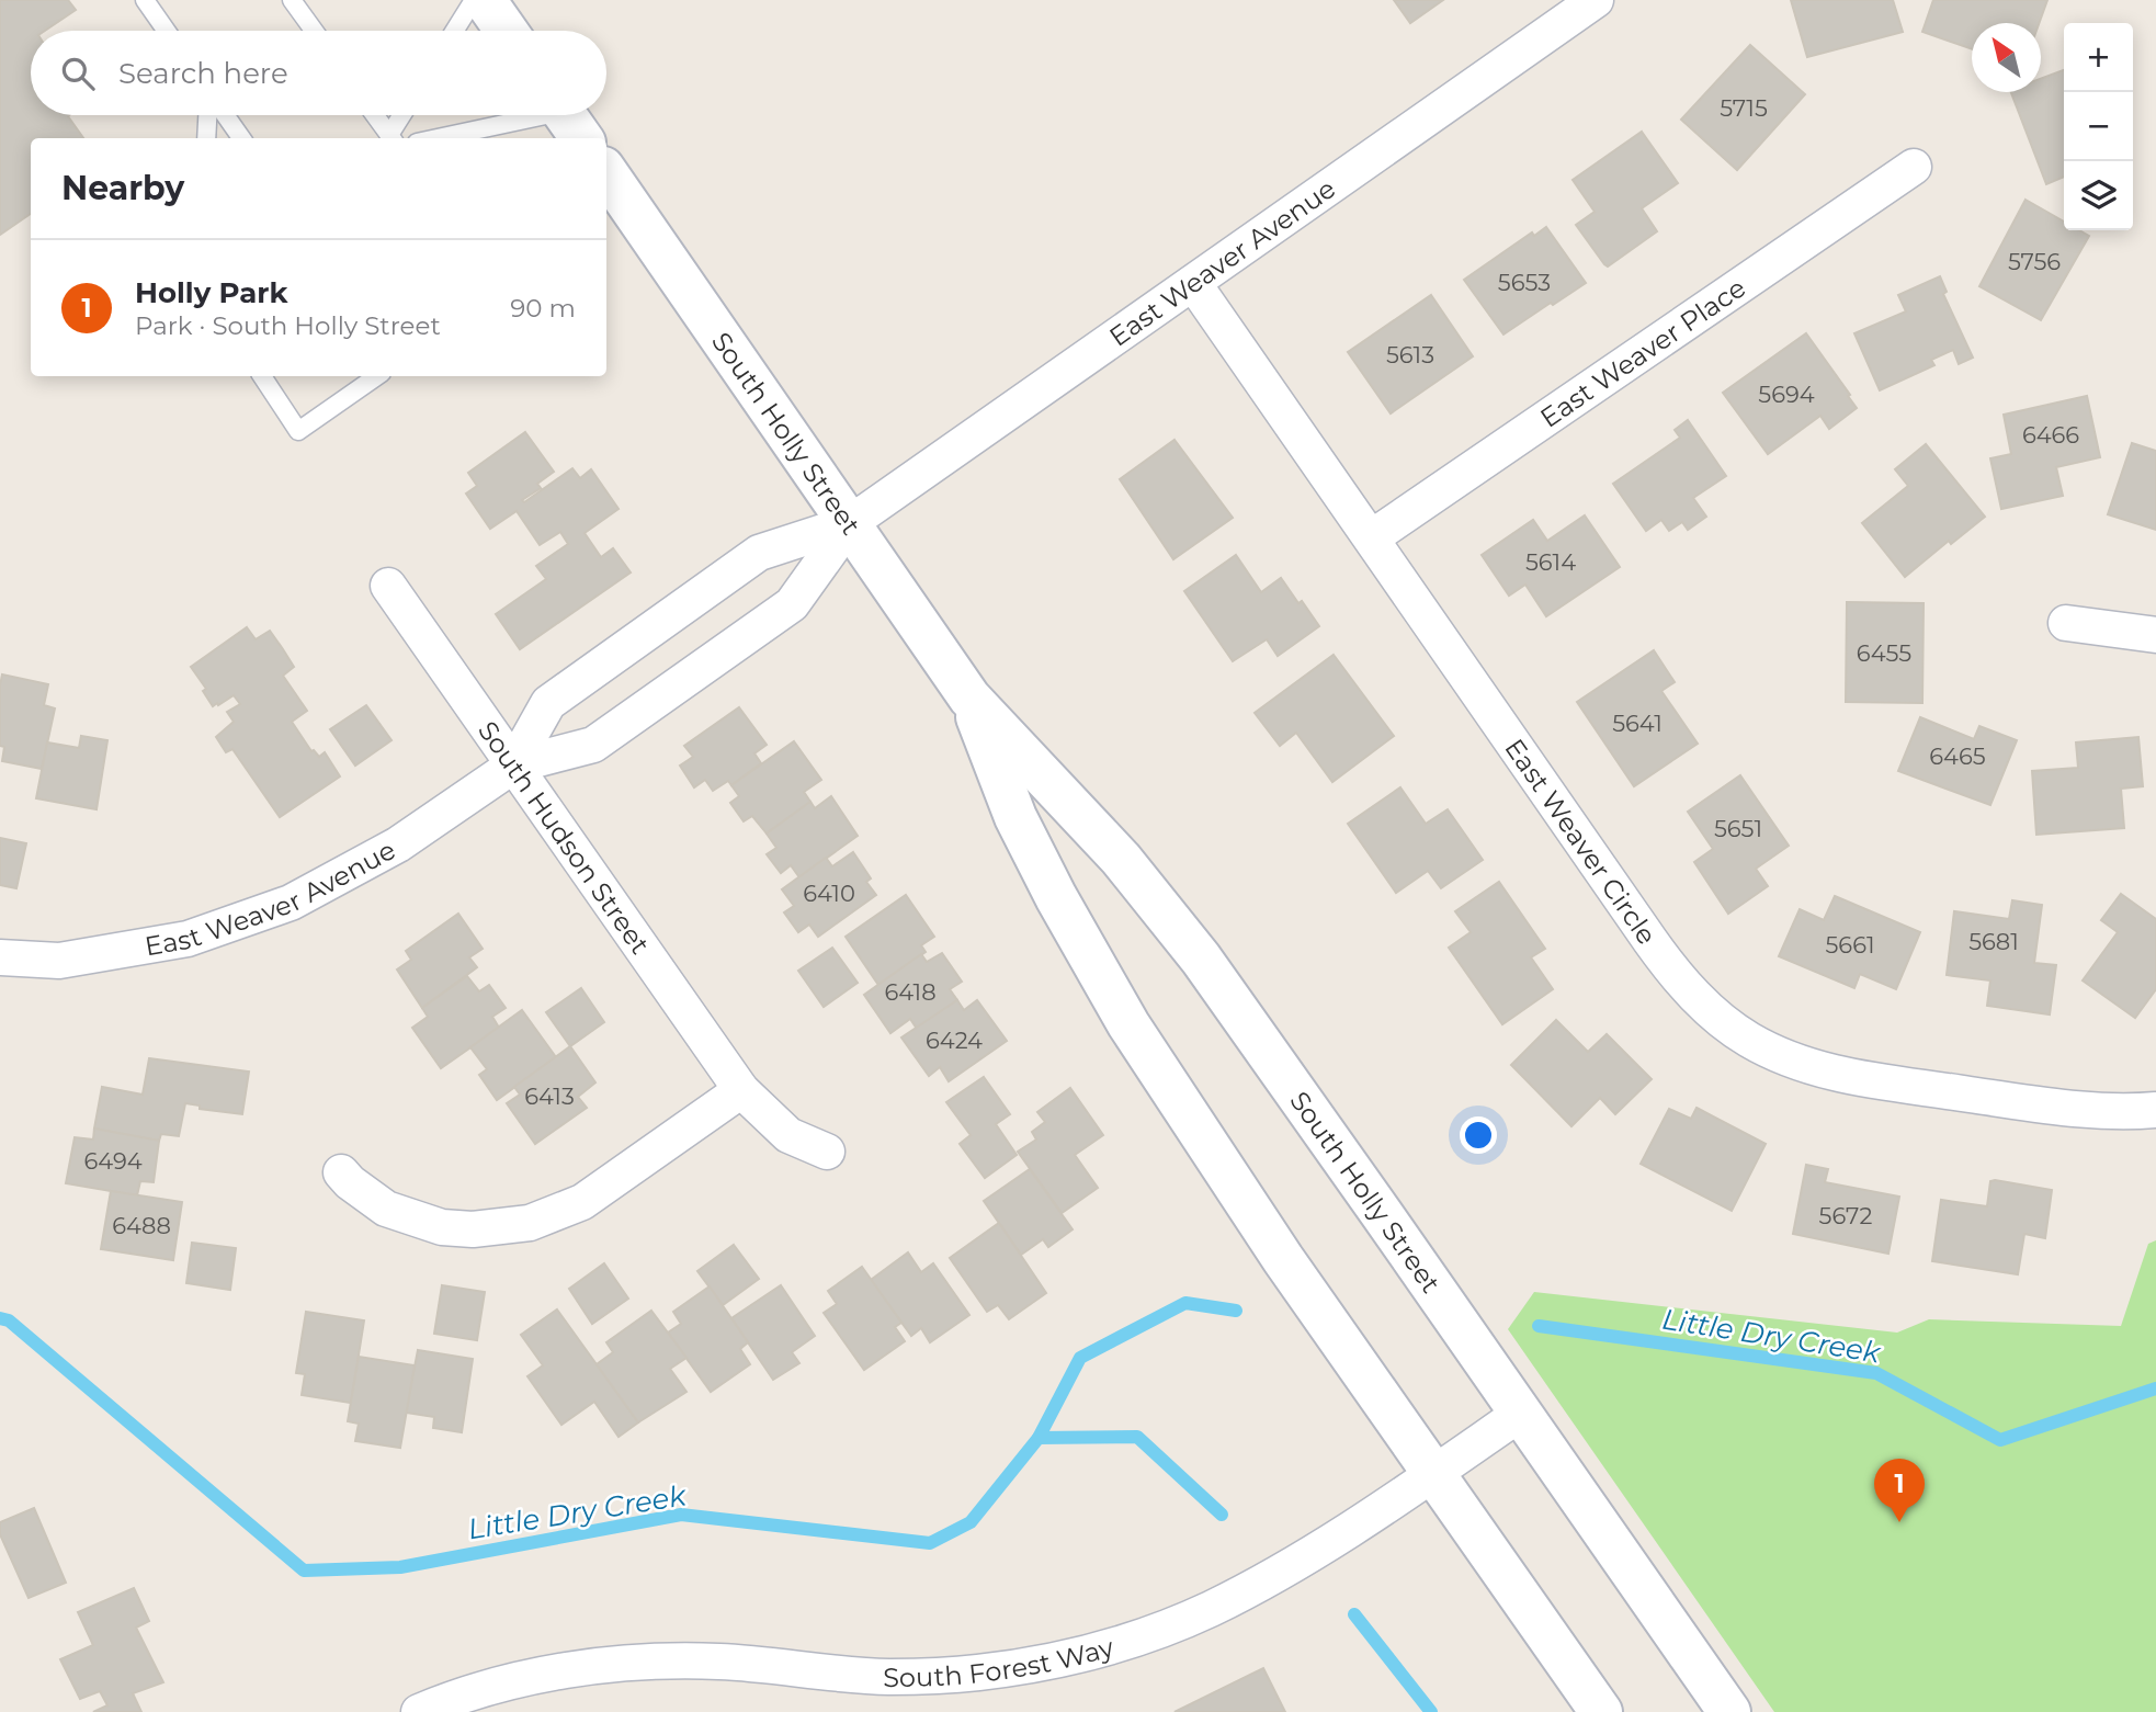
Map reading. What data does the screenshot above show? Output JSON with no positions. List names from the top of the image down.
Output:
{
  "streets": {
    "main road": ["South Holly Street"],
    "street": [
      "East Weaver Avenue",
      "East Weaver Place",
      "South Hudson Street",
      "East Weaver Circle",
      "South Forest Way"
    ]
  },
  "crossings": [
    ["East Weaver Avenue", "South Holly Street"],
    ["East Weaver Avenue", "South Hudson Street"],
    ["East Weaver Avenue", "East Weaver Circle"],
    ["East Weaver Place", "East Weaver Circle"],
    ["South Holly Street", "South Forest Way"]
  ],
  "water": ["Little Dry Creek"],
  "house_numbers": [
    "5715",
    "5756",
    "5653",
    "5613",
    "5694",
    "6466",
    "5614",
    "6455",
    "5641",
    "6465",
    "5651",
    "6410",
    "5681",
    "5661",
    "6418",
    "6424",
    "6413",
    "6494",
    "5672",
    "6488"
  ],
  "north": "top left",
  "page": {
    "map_buttons": ["+", "−"],
    "search": "Search here",
    "heading": "Nearby",
    "list": [
      {
        "mark": "1",
        "name": "Holly Park",
        "note": "Park · South Holly Street",
        "value": "90 m"
      }
    ],
    "pins": "1"
  }
}
